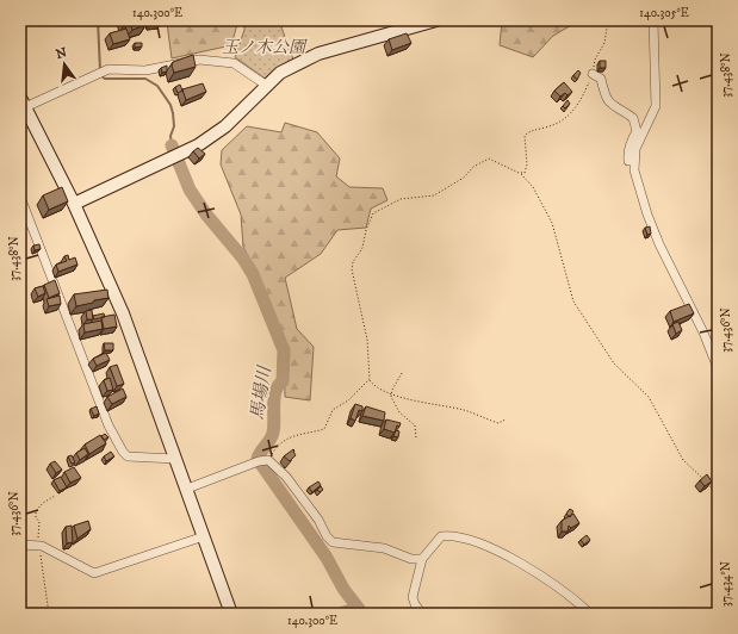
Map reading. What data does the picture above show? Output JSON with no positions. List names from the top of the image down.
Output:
{
  "water": ["馬場川"],
  "parks": ["玉ノ木公園"],
  "north": "top",
  "coordinates": [
    "140.300°E",
    "140.305°E",
    "37.438°N",
    "37.436°N",
    "37.434°N"
  ]
}
